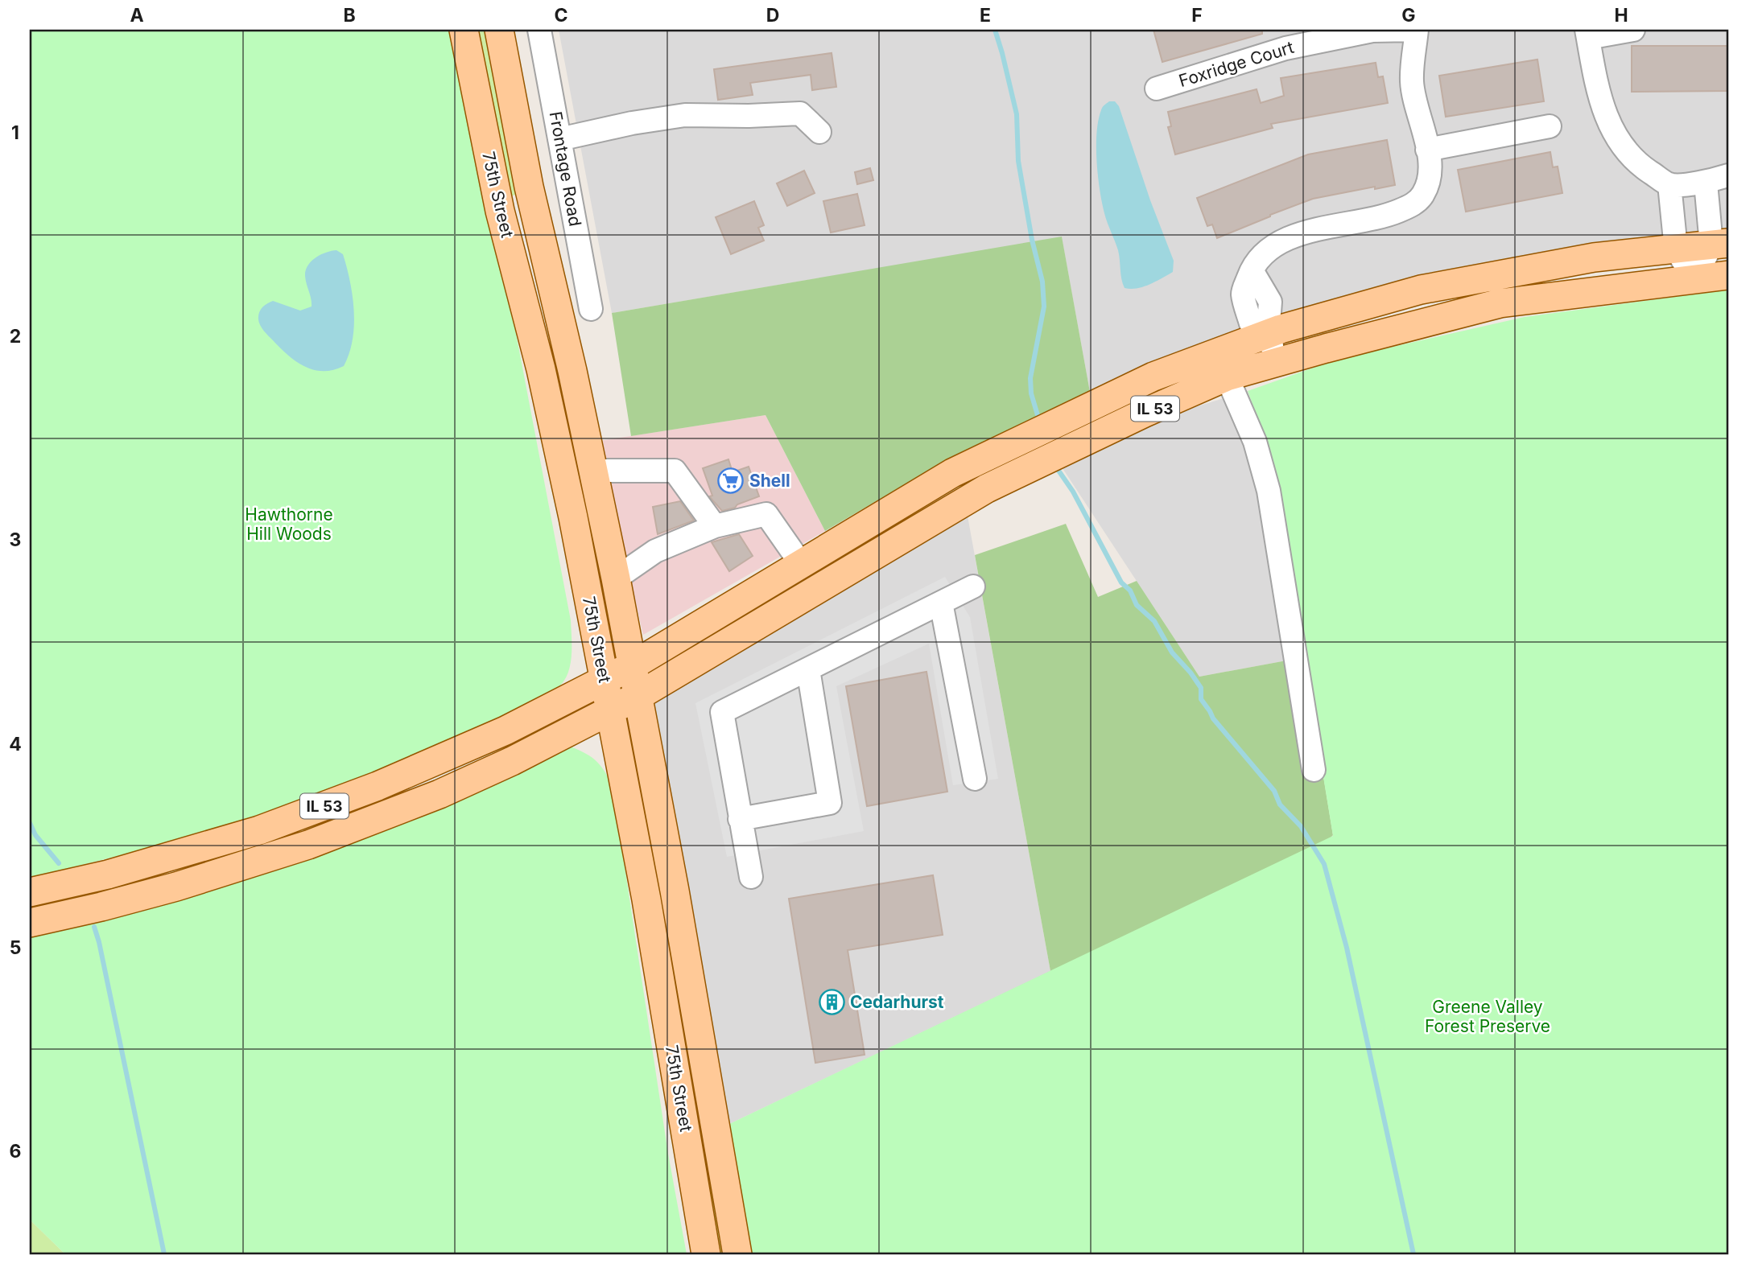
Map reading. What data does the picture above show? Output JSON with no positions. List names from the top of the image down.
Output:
{
  "streets": {
    "main road": ["75th Street", "IL 53"],
    "street": ["Foxridge Court", "Frontage Road"]
  },
  "crossings": [
    ["Foxridge Court", "IL 53"],
    ["75th Street", "IL 53"]
  ],
  "parks": ["Hawthorne Hill Woods", "Greene Valley Forest Preserve"],
  "places": {
    "supermarket": ["Shell"],
    "building": ["Cedarhurst"]
  },
  "grid": {
    "columns": [
      "A",
      "B",
      "C",
      "D",
      "E",
      "F",
      "G",
      "H"
    ],
    "rows": [
      "1",
      "2",
      "3",
      "4",
      "5",
      "6"
    ]
  }
}
